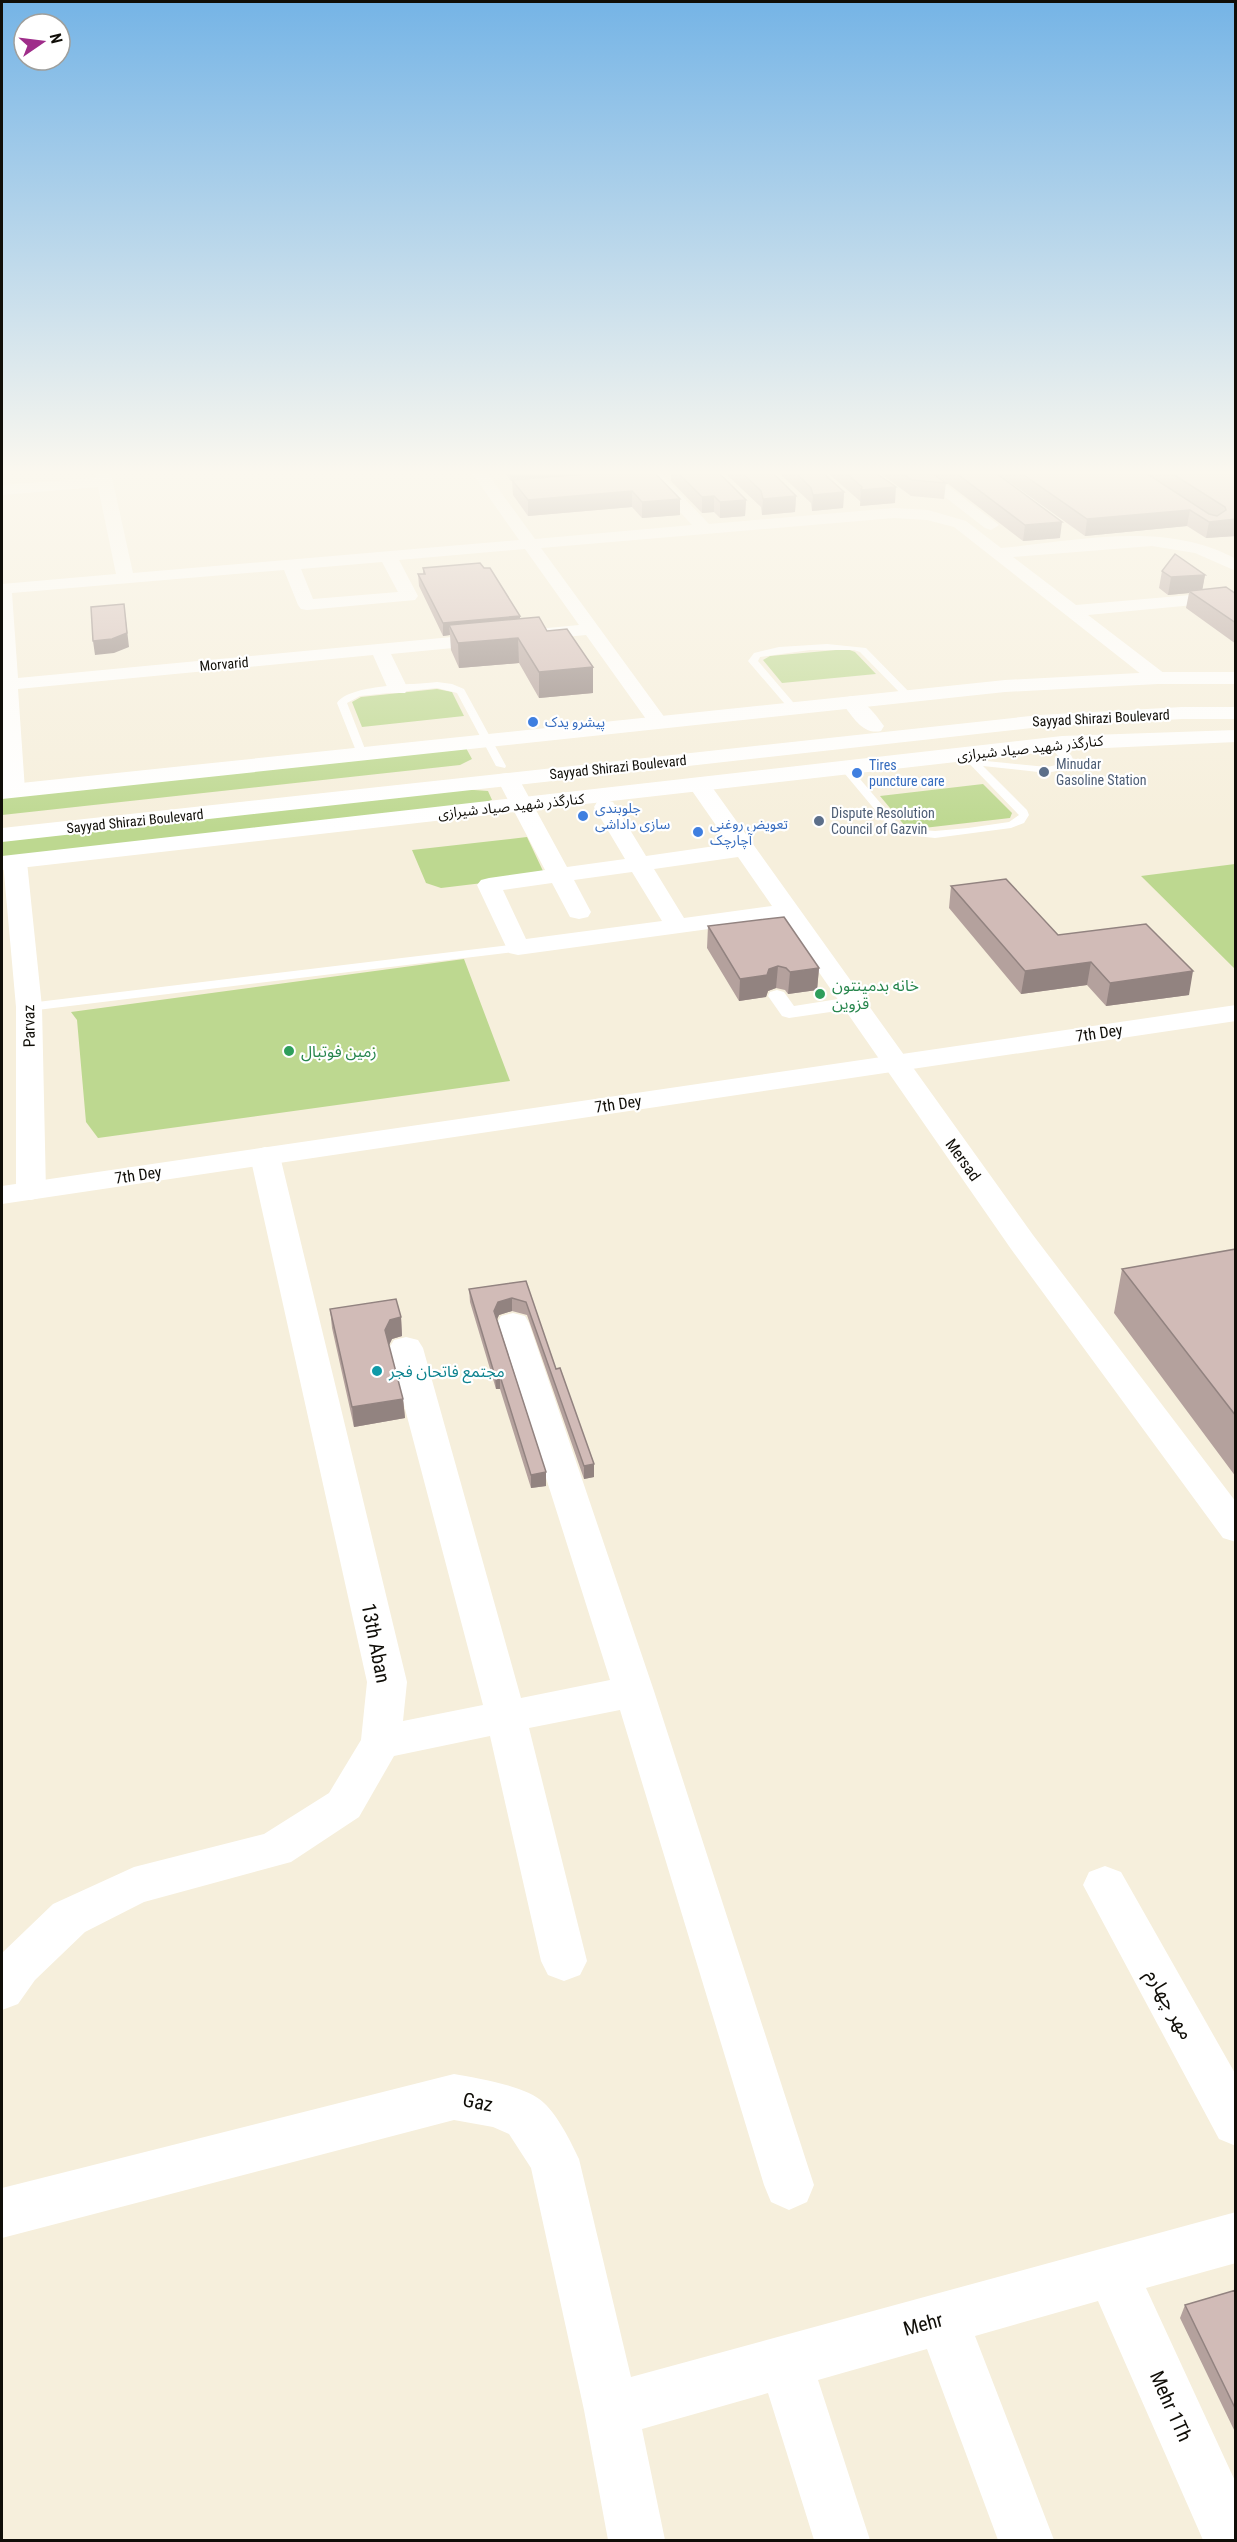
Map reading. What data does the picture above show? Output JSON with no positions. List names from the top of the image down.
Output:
{
  "streets": {
    "main road": ["Sayyad Shirazi Boulevard", "کنارگذر شهید صیاد شیرازی", "7th Dey"],
    "street": [
      "Morvarid",
      "Parvaz",
      "Mersad",
      "13th Aban",
      "مهر چهارم",
      "Gaz",
      "Mehr",
      "Mehr 1Th"
    ]
  },
  "crossings": [
    ["کنارگذر شهید صیاد شیرازی", "Parvaz"],
    ["کنارگذر شهید صیاد شیرازی", "Mersad"],
    ["Parvaz", "7th Dey"],
    ["7th Dey", "Mersad"],
    ["7th Dey", "13th Aban"],
    ["Gaz", "Mehr"],
    ["Mehr", "Mehr 1Th"]
  ],
  "places": [
    "پیشرو یدک",
    "Minudar Gasoline Station",
    "Tires puncture care",
    "جلوبندی سازی داداشی",
    "Dispute Resolution Council of Gazvin",
    "تعویض روغنی آچارچک",
    "خانه بدمینتون قزوین",
    "زمین فوتبال",
    "مجتمع فاتحان فجر"
  ],
  "north": "right"
}
